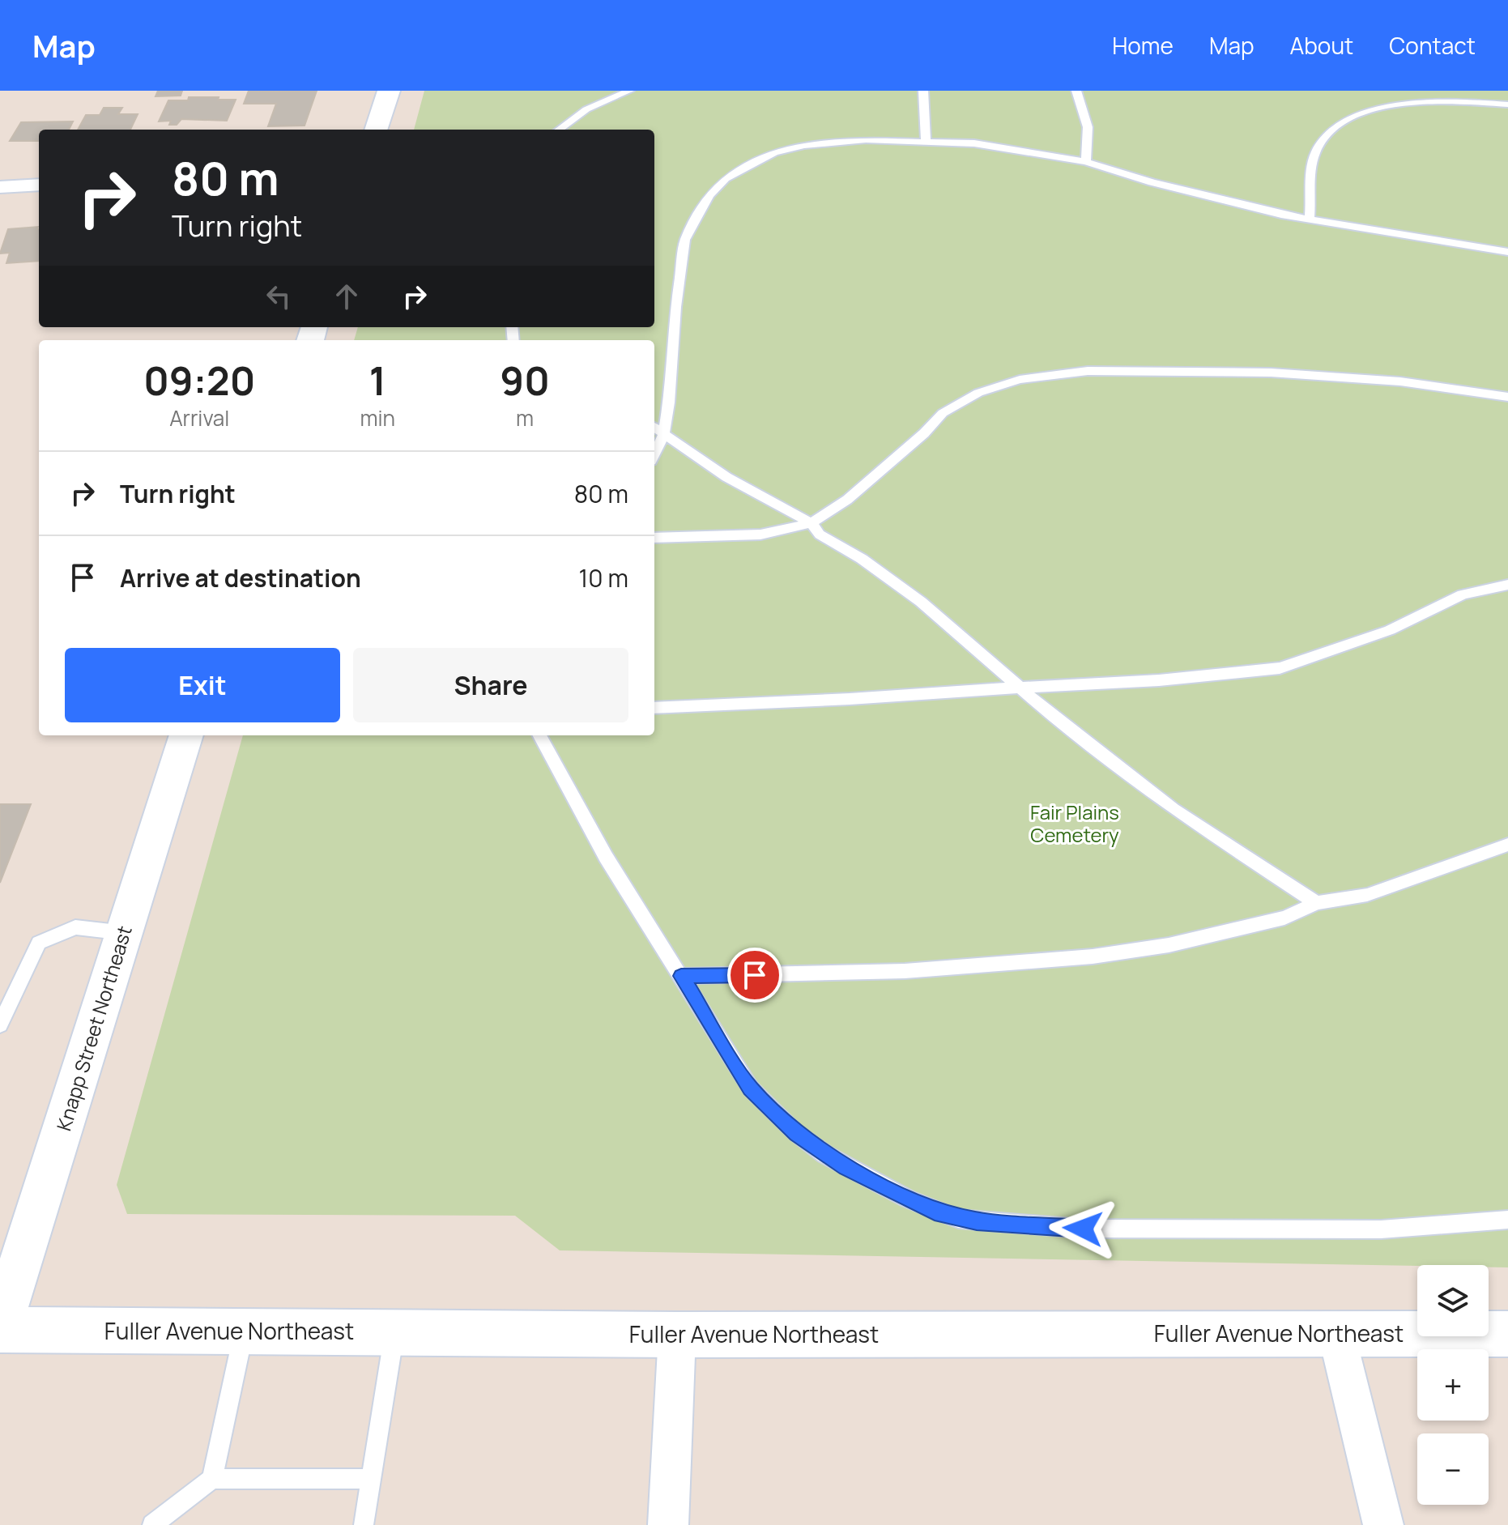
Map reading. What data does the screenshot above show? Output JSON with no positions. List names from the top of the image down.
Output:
{
  "streets": {
    "main road": ["Knapp Street Northeast", "Fuller Avenue Northeast"]
  },
  "parks": ["Fair Plains Cemetery"],
  "page": {
    "header": "Map",
    "nav": [
      "Home",
      "Map",
      "About",
      "Contact"
    ],
    "turn": ["80 m", "Turn right"],
    "eta": [
      "09:20",
      "Arrival",
      "1",
      "min",
      "90",
      "m"
    ],
    "list": [
      {
        "name": "Turn right",
        "value": "80 m"
      },
      {
        "name": "Arrive at destination",
        "value": "10 m"
      }
    ],
    "buttons": ["Exit", "Share"],
    "map_buttons": ["+", "−"]
  }
}
